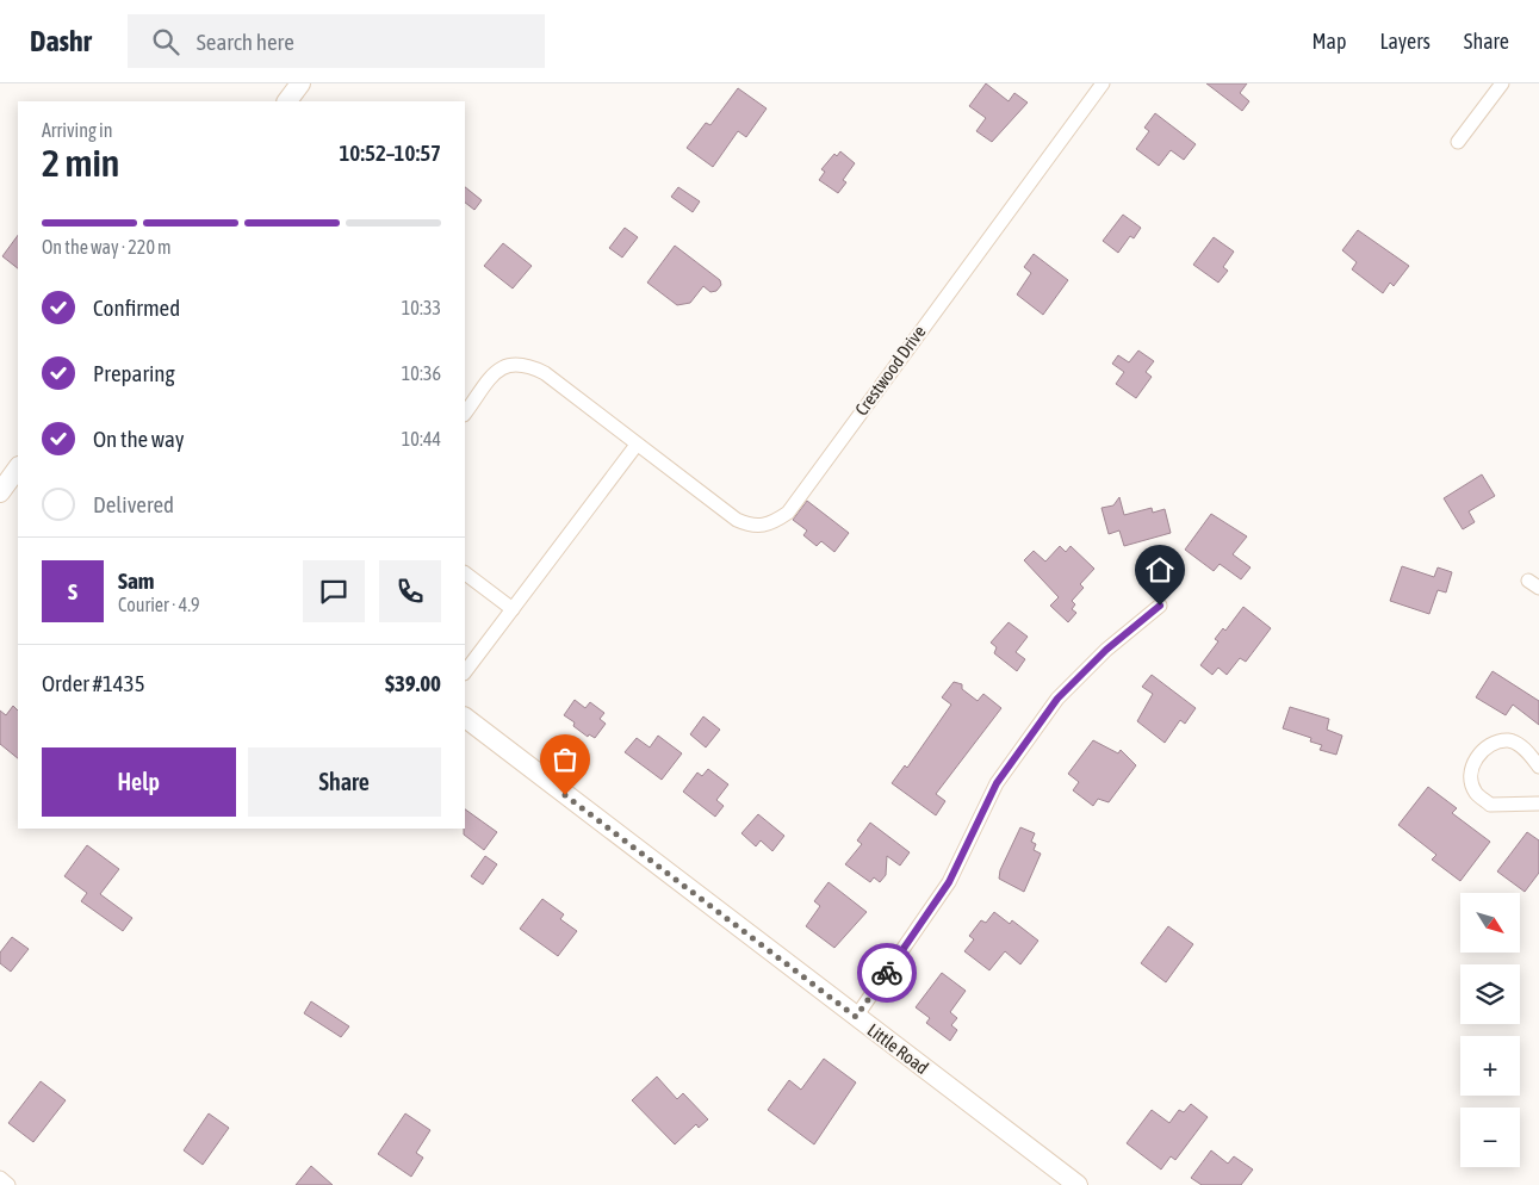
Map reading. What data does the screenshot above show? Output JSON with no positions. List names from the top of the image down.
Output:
{
  "streets": {
    "street": ["Crestwood Drive", "Little Road"]
  },
  "north": "bottom right",
  "page": {
    "header": "Dashr",
    "search": "Search here",
    "nav": ["Map", "Layers", "Share"],
    "heading": ["2 min", "Arriving in", "10:52–10:57"],
    "panel": [
      "Sam",
      "Courier · 4.9",
      "Order #1435",
      "$39.00"
    ],
    "bar": "On the way · 220 m",
    "list": [
      ["Confirmed", "10:33"],
      ["Preparing", "10:36"],
      ["On the way", "10:44"],
      "Delivered"
    ],
    "round": "S",
    "buttons": ["Help", "Share"],
    "map_buttons": ["+", "−"]
  }
}
